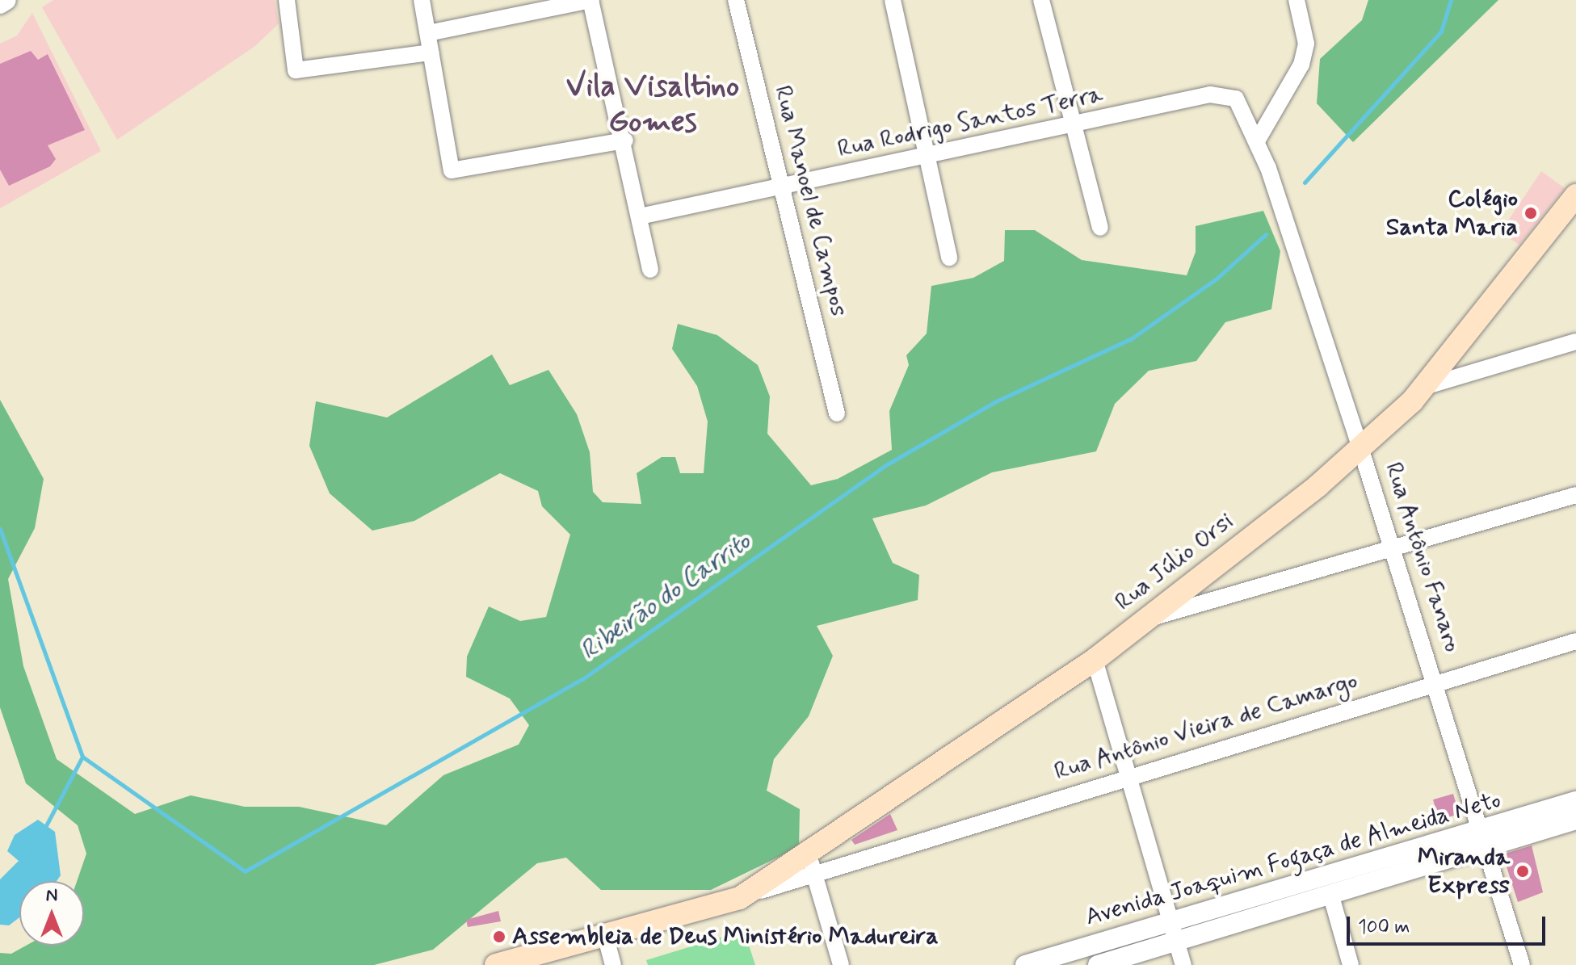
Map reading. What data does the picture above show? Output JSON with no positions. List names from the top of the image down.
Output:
{
  "streets": {
    "main road": ["Rua Júlio Orsi"],
    "street": [
      "Rua Rodrigo Santos Terra",
      "Rua Manoel de Campos",
      "Rua Antônio Fanaro",
      "Rua Antônio Vieira de Camargo",
      "Avenida Joaquim Fogaça de Almeida Neto"
    ]
  },
  "crossings": [
    ["Rua Rodrigo Santos Terra", "Rua Manoel de Campos"],
    ["Rua Rodrigo Santos Terra", "Rua Antônio Fanaro"],
    ["Rua Antônio Fanaro", "Rua Júlio Orsi"],
    ["Rua Antônio Fanaro", "Rua Antônio Vieira de Camargo"],
    ["Rua Antônio Fanaro", "Avenida Joaquim Fogaça de Almeida Neto"],
    ["Rua Júlio Orsi", "Rua Antônio Vieira de Camargo"]
  ],
  "districts": ["Vila Visaltino Gomes"],
  "water": ["Ribeirão do Carrito"],
  "places": ["Colégio Santa Maria", "Miranda Express", "Assembleia de Deus Ministério Madureira"],
  "scale_bar": "100 m",
  "north": "top"
}
